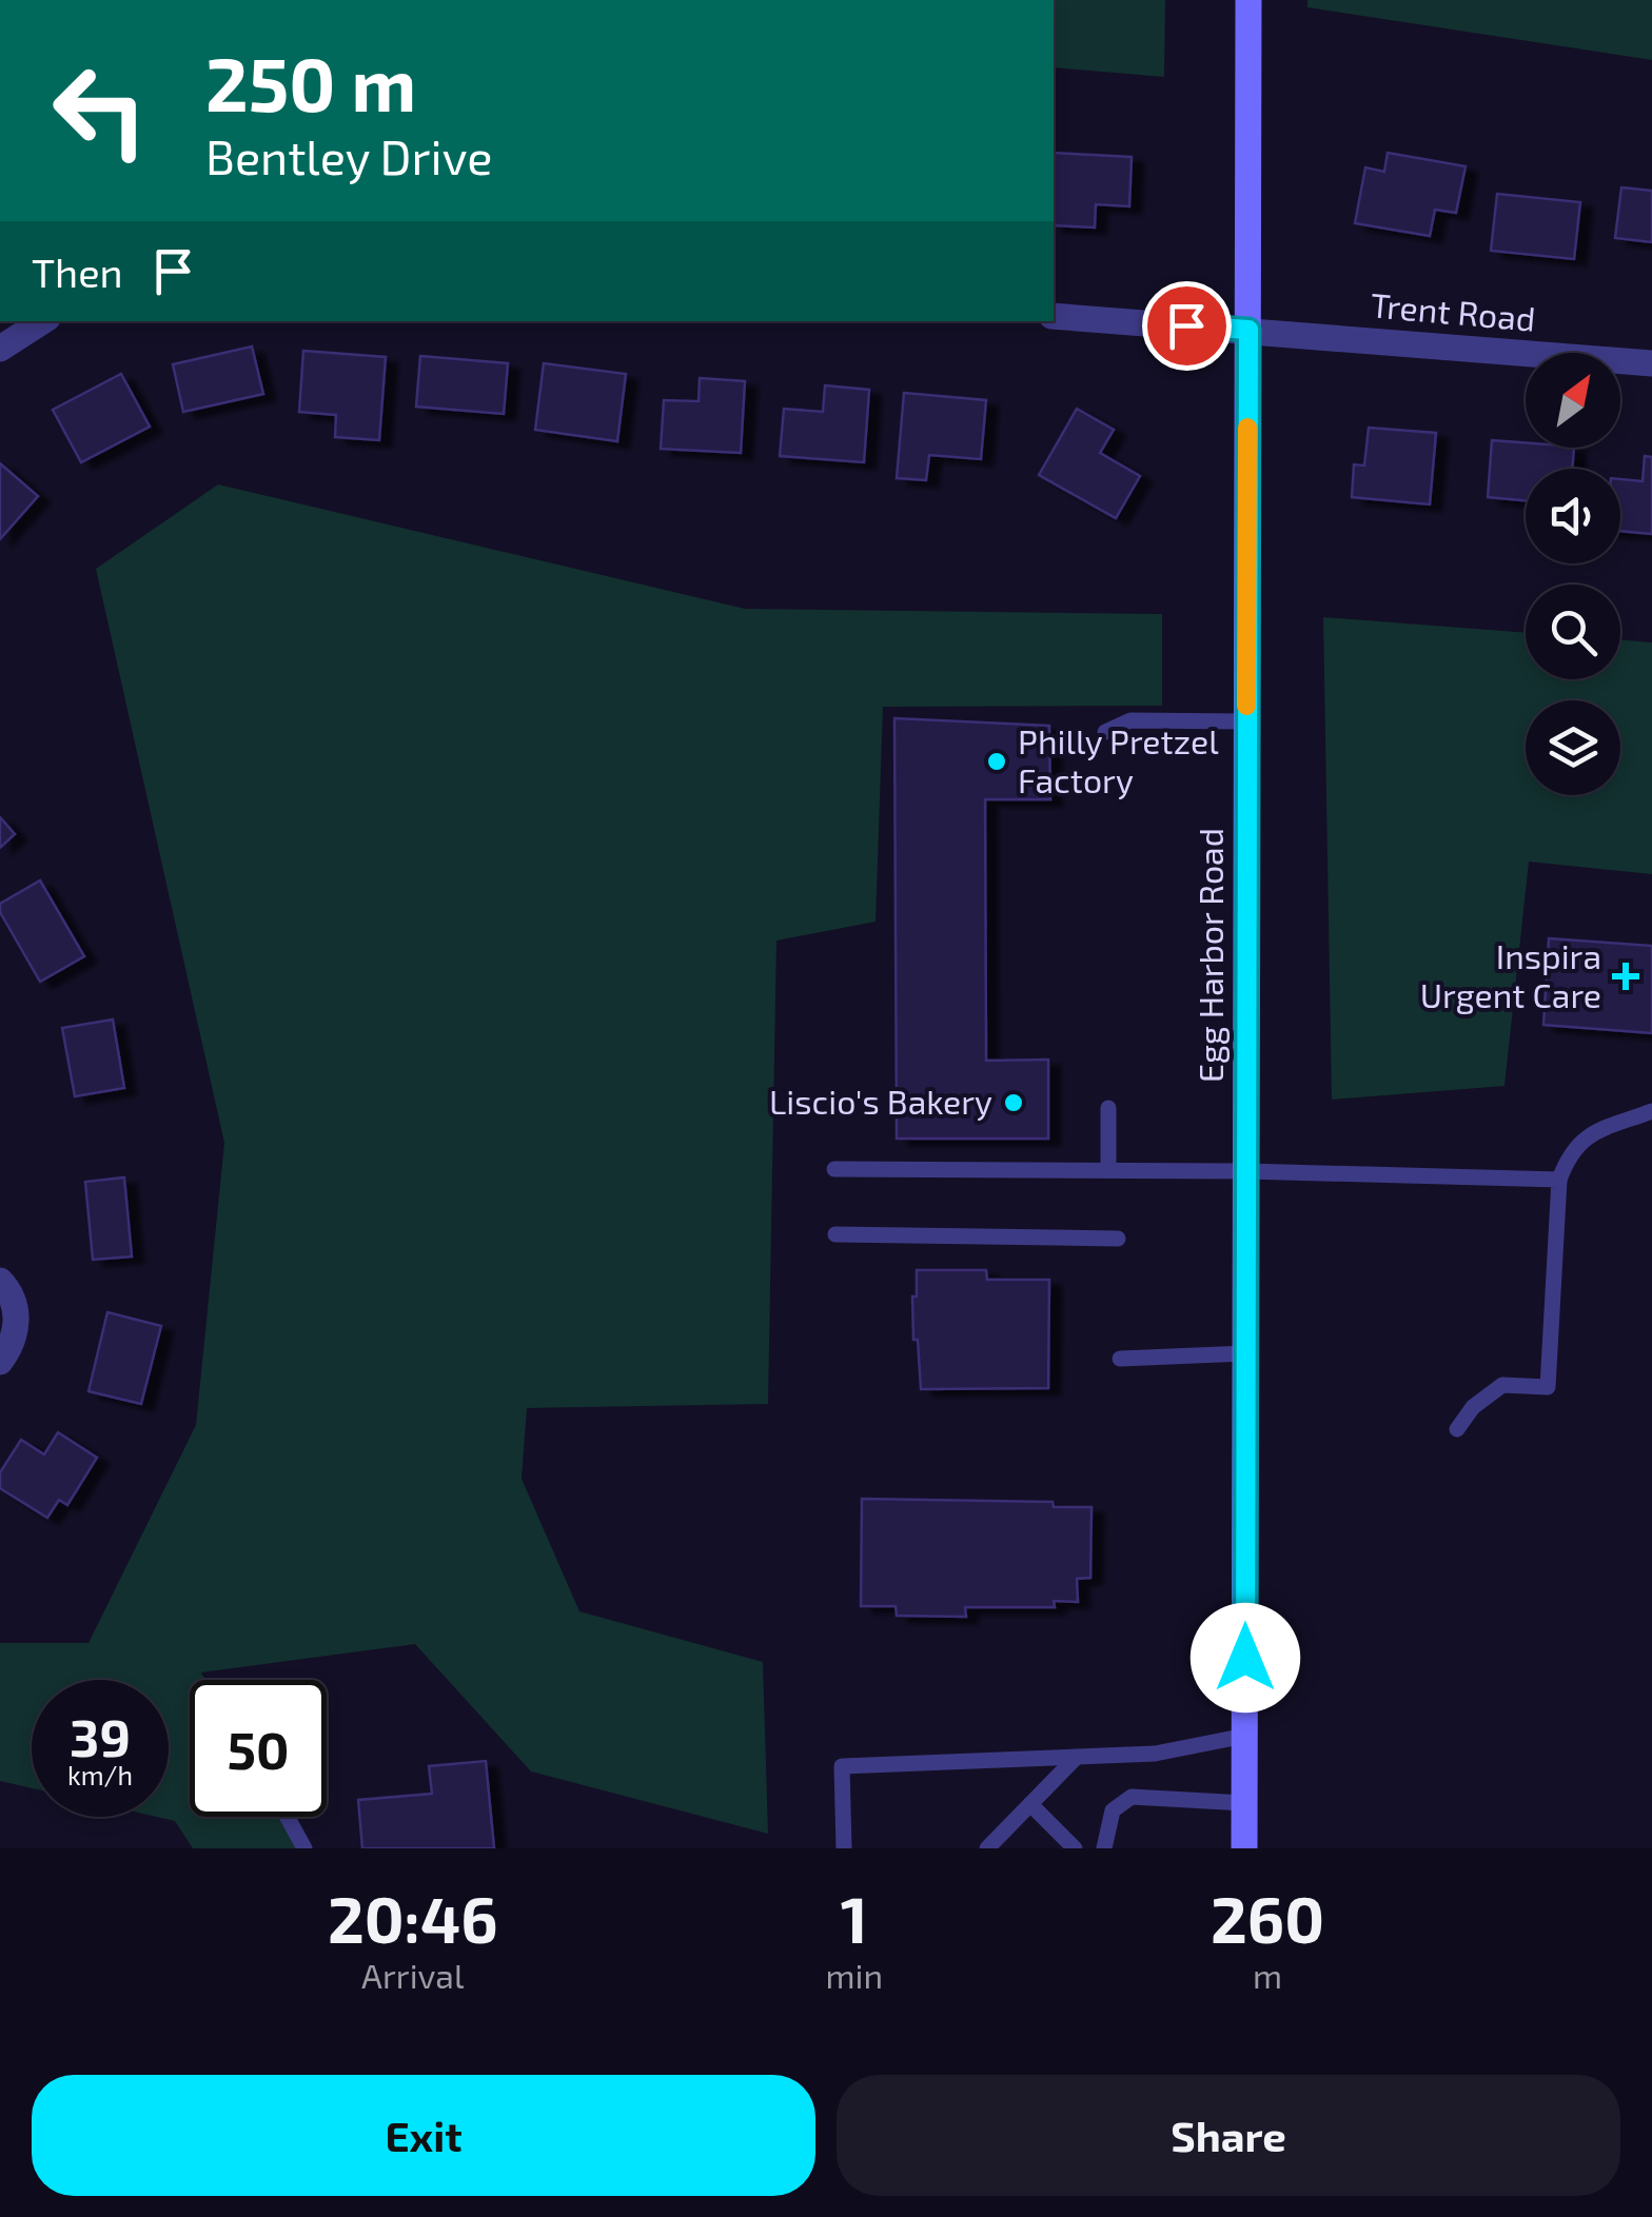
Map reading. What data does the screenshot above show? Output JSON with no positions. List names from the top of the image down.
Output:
{
  "streets": {
    "main road": ["Egg Harbor Road"],
    "street": ["Trent Road"]
  },
  "crossings": [
    ["Trent Road", "Egg Harbor Road"]
  ],
  "places": {
    "other": ["Philly Pretzel Factory", "Liscio's Bakery"],
    "health": ["Inspira Urgent Care"]
  },
  "north": "top right",
  "page": {
    "turn": ["250 m", "Bentley Drive"],
    "then": "Then",
    "speed": "39 km/h",
    "limit": "50",
    "eta": [
      "20:46",
      "Arrival",
      "1",
      "min",
      "260",
      "m"
    ],
    "buttons": ["Exit", "Share"]
  }
}
